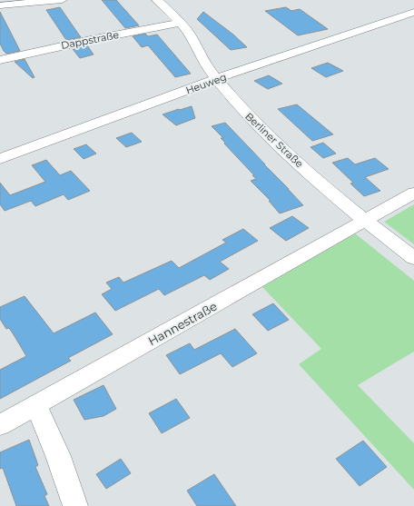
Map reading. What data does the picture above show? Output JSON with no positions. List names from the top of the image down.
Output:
{
  "streets": {
    "street": [
      "Dappstraße",
      "Heuweg",
      "Berliner Straße",
      "Hannestraße"
    ]
  },
  "crossings": [
    ["Dappstraße", "Berliner Straße"],
    ["Heuweg", "Berliner Straße"],
    ["Berliner Straße", "Hannestraße"]
  ]
}
